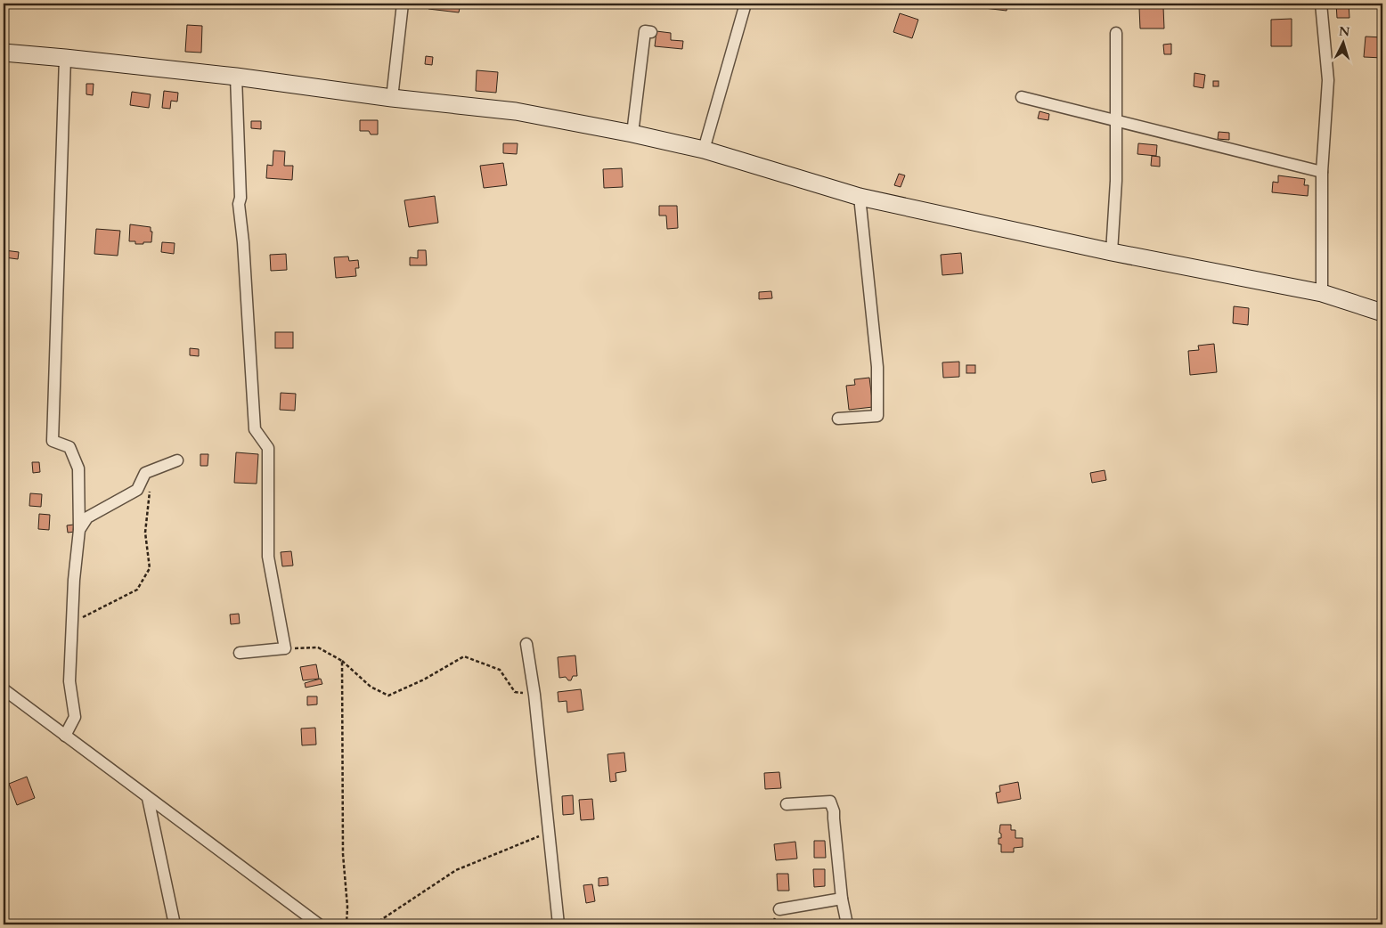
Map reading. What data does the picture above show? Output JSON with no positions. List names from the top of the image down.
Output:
{
  "north": "top"
}
